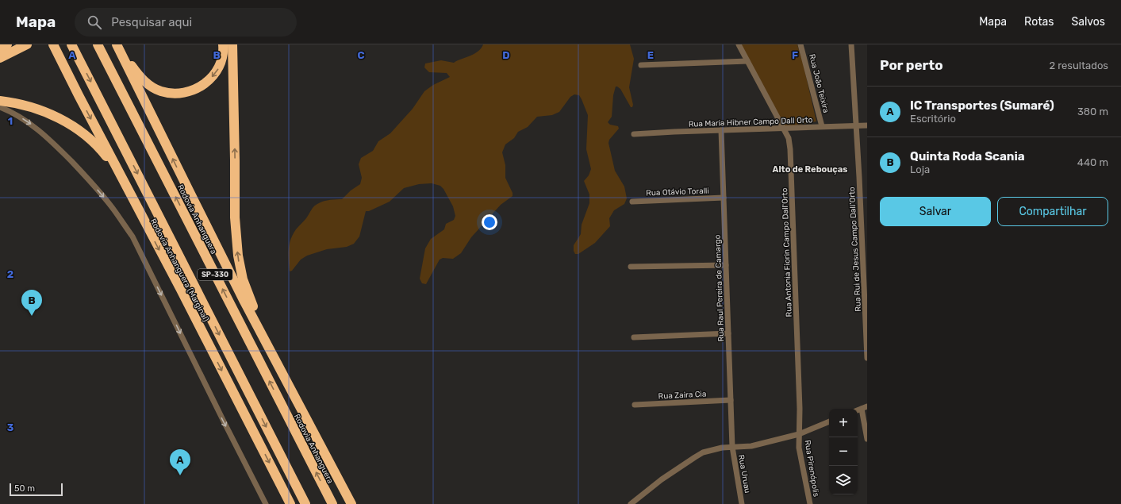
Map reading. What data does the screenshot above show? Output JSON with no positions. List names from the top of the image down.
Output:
{
  "streets": {
    "highway": ["Rodovia Anhanguera", "Rodovia Anhanguera (Marginal)", "SP-330"],
    "street": [
      "Rua João Teixira",
      "Rua Maria Hibner Campo Dall Orto",
      "Rua Otávio Toralli",
      "Rua Rui de Jesus Campo Dall'Orto",
      "Rua Antonia Fiorin Campo Dall'Orto",
      "Rua Raul Pereira de Camargo",
      "Rua Zaira Cia",
      "Rua Pirenópolis",
      "Rua Uruau"
    ]
  },
  "crossings": [
    ["Rua João Teixira", "Rua Maria Hibner Campo Dall Orto"],
    ["Rua Maria Hibner Campo Dall Orto", "Rua Rui de Jesus Campo Dall'Orto"],
    ["Rua Maria Hibner Campo Dall Orto", "Rua Antonia Fiorin Campo Dall'Orto"],
    ["Rua Maria Hibner Campo Dall Orto", "Rua Raul Pereira de Camargo"],
    ["Rua Otávio Toralli", "Rua Raul Pereira de Camargo"],
    ["Rua Antonia Fiorin Campo Dall'Orto", "Rua Pirenópolis"],
    ["Rua Raul Pereira de Camargo", "Rua Zaira Cia"],
    ["Rua Raul Pereira de Camargo", "Rua Uruau"]
  ],
  "districts": ["Alto de Rebouças"],
  "scale_bar": "50 m",
  "page": {
    "header": "Mapa",
    "search": "Pesquisar aqui",
    "nav": ["Mapa", "Rotas", "Salvos"],
    "heading": ["Por perto", "2 resultados"],
    "list": [
      {
        "mark": "A",
        "name": "IC Transportes (Sumaré)",
        "note": "Escritório",
        "value": "380 m"
      },
      {
        "mark": "B",
        "name": "Quinta Roda Scania",
        "note": "Loja",
        "value": "440 m"
      }
    ],
    "buttons": ["Salvar", "Compartilhar"],
    "pins": ["B", "A"],
    "map_buttons": ["+", "−"],
    "scale": "50 m"
  },
  "grid": {
    "columns": [
      "A",
      "B",
      "C",
      "D",
      "E",
      "F"
    ],
    "rows": ["1", "2", "3"]
  }
}
